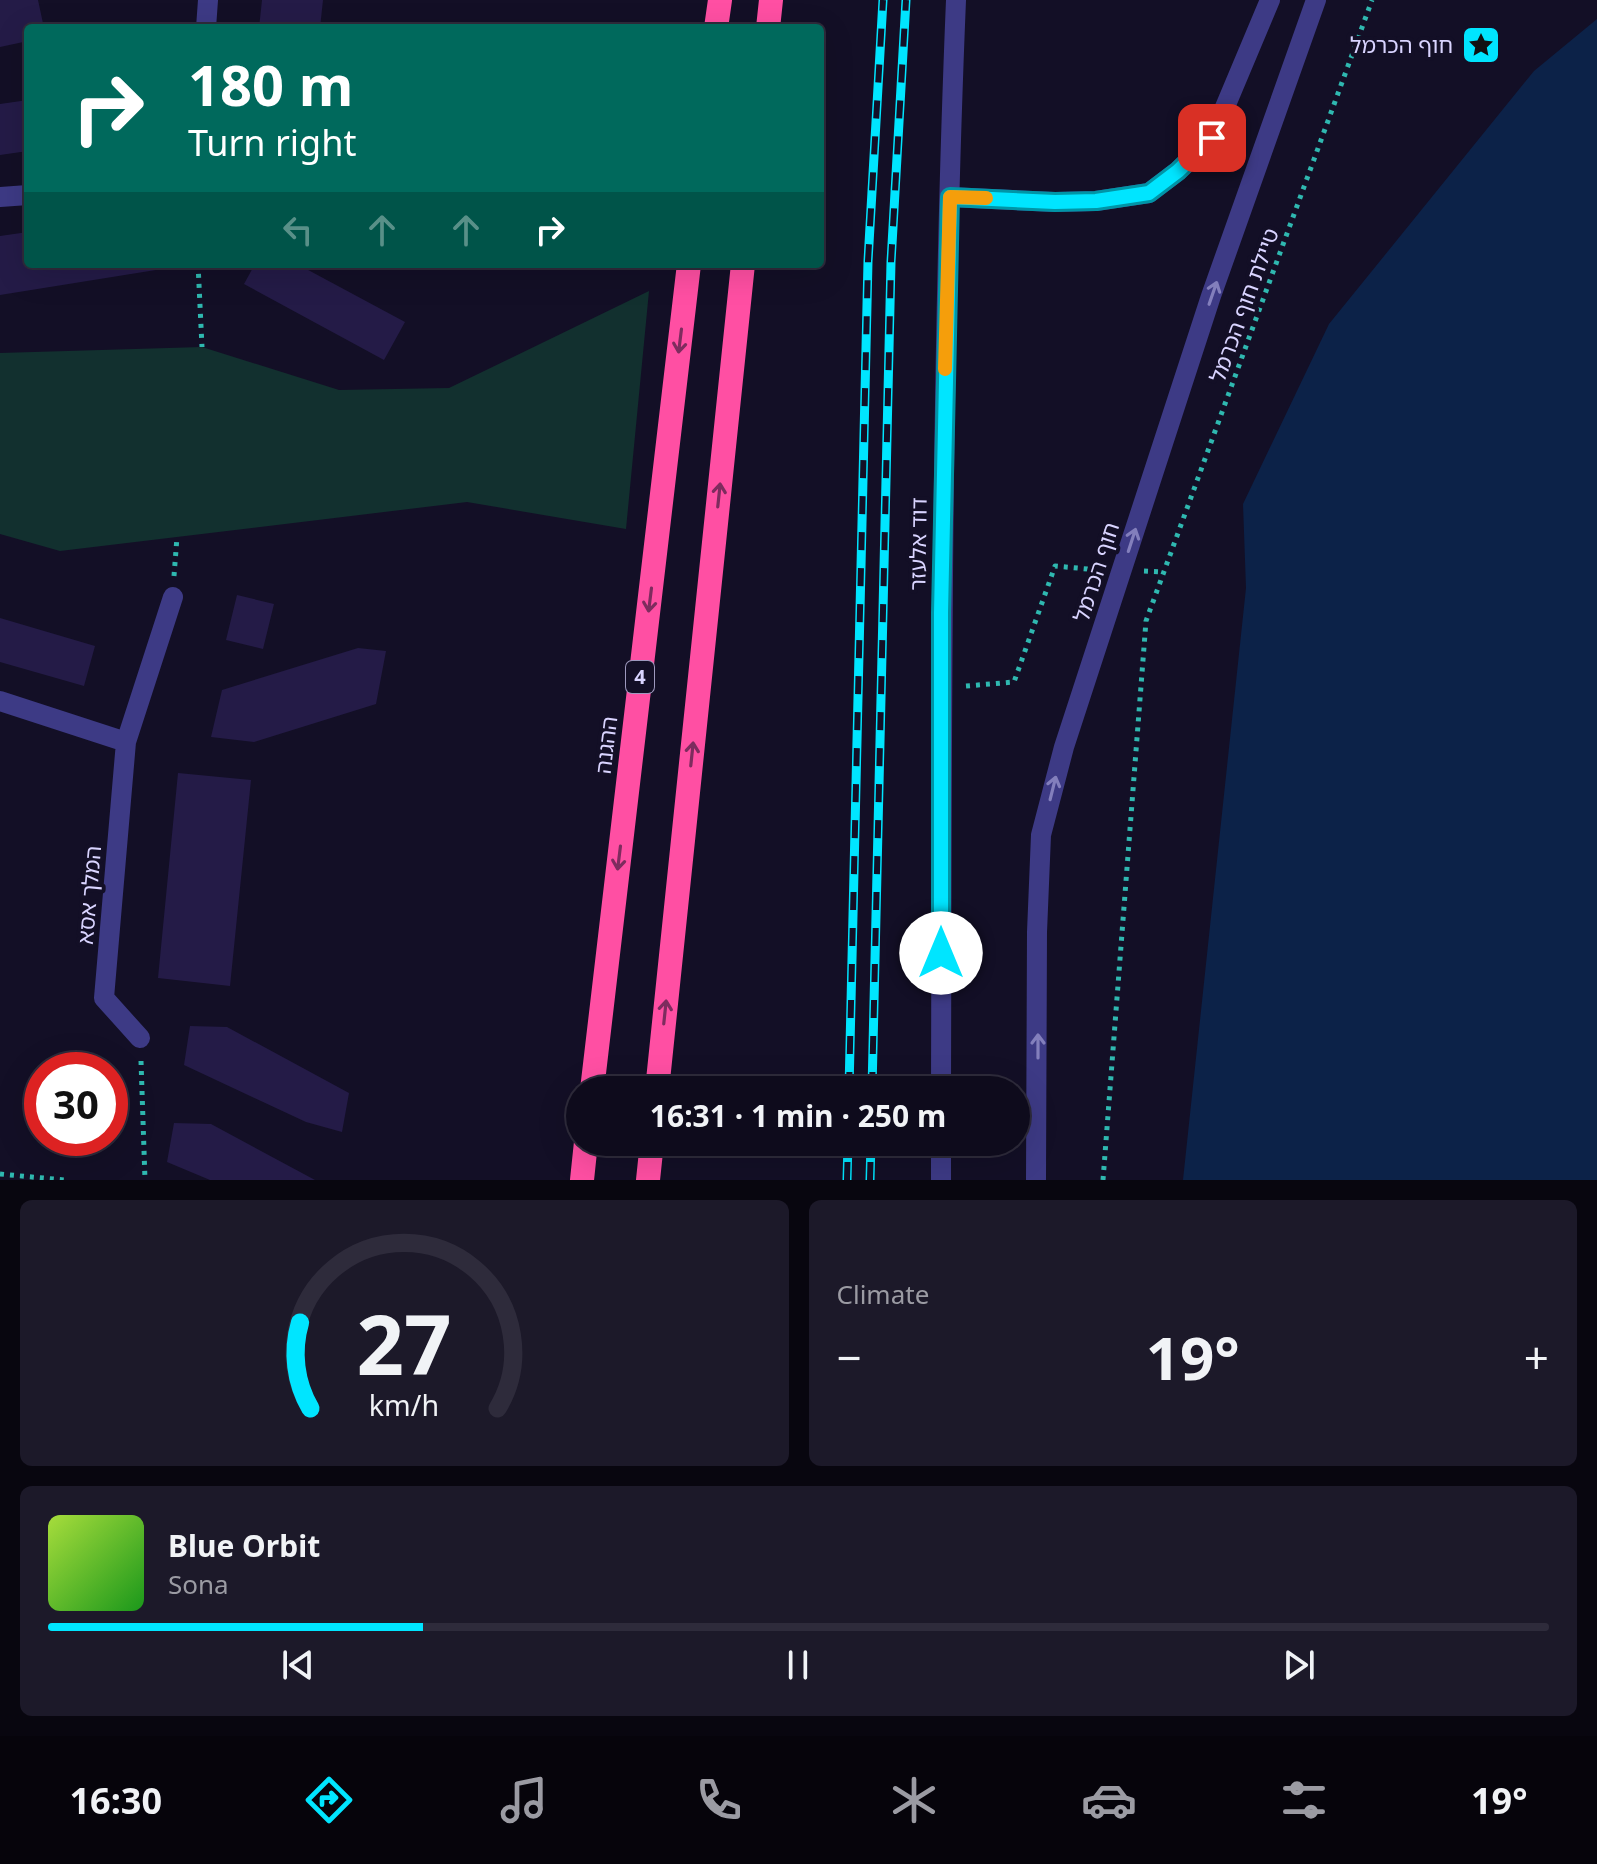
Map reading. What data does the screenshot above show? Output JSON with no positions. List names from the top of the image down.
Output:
{
  "streets": {
    "highway": ["4", "ההגנה"],
    "street": ["דוד אלעזר", "חוף הכרמל", "המלך אסא"],
    "path": ["טיילת חוף הכרמל"]
  },
  "one_way": ["חוף הכרמל"],
  "places": {
    "place": ["חוף הכרמל"]
  },
  "page": {
    "turn": ["180 m", "Turn right"],
    "limit": "30",
    "trip": "16:31 · 1 min · 250 m",
    "tile": "Climate",
    "heat": ["−", "19°", "+"],
    "song": ["Blue Orbit", "Sona"],
    "tabs": ["16:30", "19°"],
    "gauge": ["27", "km/h"]
  }
}
